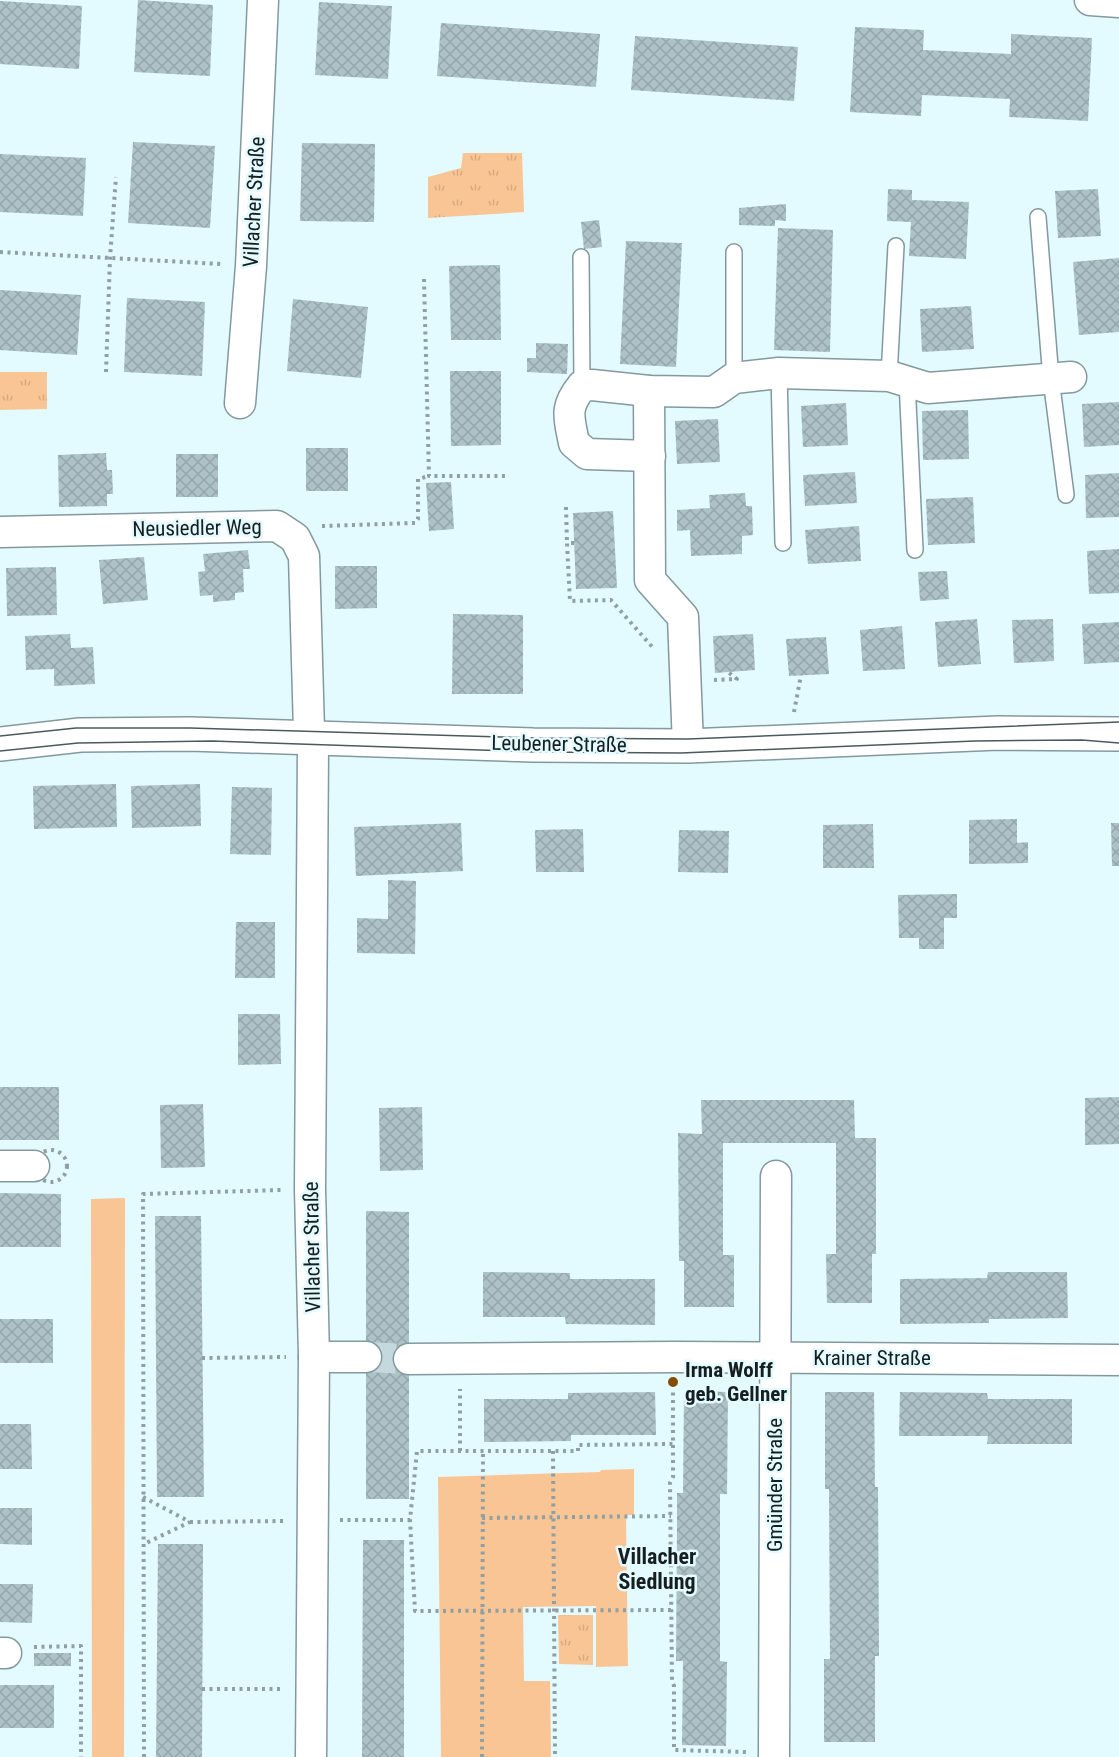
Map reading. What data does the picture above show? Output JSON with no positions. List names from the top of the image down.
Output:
{
  "streets": {
    "street": [
      "Villacher Straße",
      "Neusiedler Weg",
      "Leubener Straße",
      "Krainer Straße",
      "Gmünder Straße"
    ]
  },
  "crossings": [
    ["Villacher Straße", "Leubener Straße"],
    ["Krainer Straße", "Gmünder Straße"]
  ],
  "districts": ["Villacher Siedlung"],
  "places": ["Irma Wolff geb. Gellner"]
}
